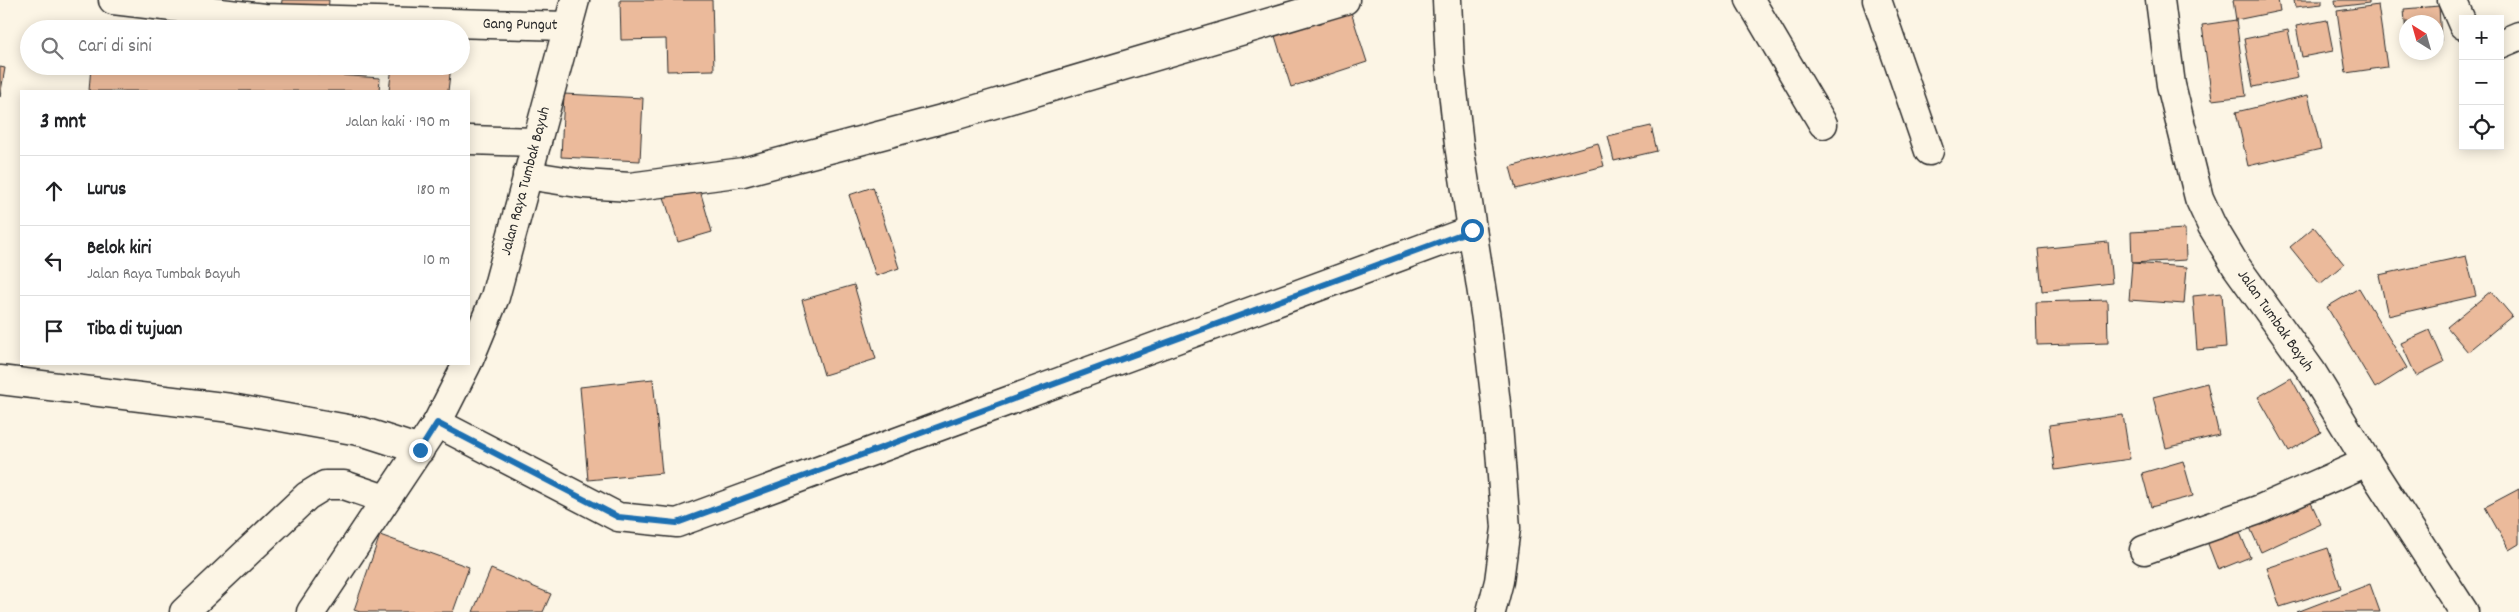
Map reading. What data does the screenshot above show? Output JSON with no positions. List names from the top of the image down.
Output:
{
  "streets": {
    "street": ["Gang Pungut", "Jalan Raya Tumbak Bayuh", "Jalan Tumbak Bayuh"]
  },
  "crossings": [
    ["Gang Pungut", "Jalan Raya Tumbak Bayuh"]
  ],
  "north": "top left",
  "page": {
    "map_buttons": ["+", "−"],
    "search": "Cari di sini",
    "heading": ["3 mnt", "Jalan kaki · 190 m"],
    "list": [
      ["Lurus", "180 m"],
      ["Belok kiri", "Jalan Raya Tumbak Bayuh", "10 m"],
      "Tiba di tujuan"
    ]
  }
}
